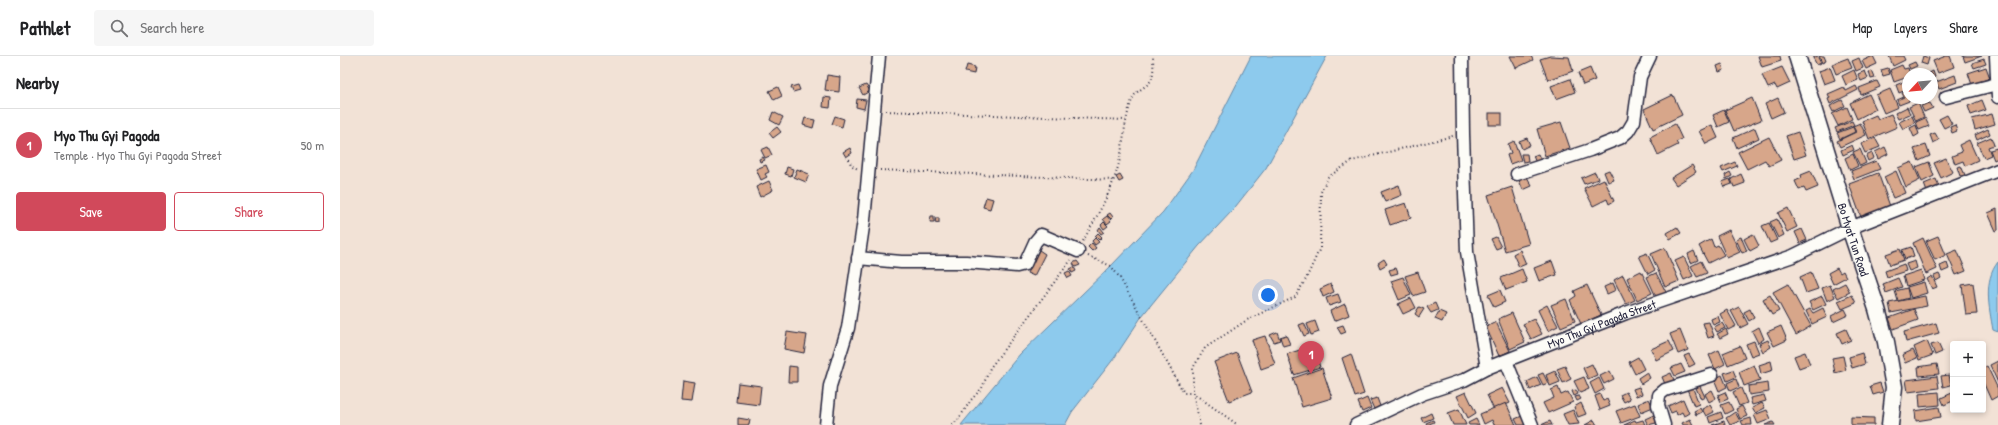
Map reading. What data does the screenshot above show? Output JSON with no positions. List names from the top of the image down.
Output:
{
  "streets": {
    "main road": ["Bo Myat Tun Road"],
    "street": ["Myo Thu Gyi Pagoda Street"]
  },
  "crossings": [
    ["Bo Myat Tun Road", "Myo Thu Gyi Pagoda Street"]
  ],
  "north": "bottom left",
  "page": {
    "header": "Pathlet",
    "search": "Search here",
    "nav": ["Map", "Layers", "Share"],
    "heading": "Nearby",
    "list": [
      {
        "mark": "1",
        "name": "Myo Thu Gyi Pagoda",
        "note": "Temple · Myo Thu Gyi Pagoda Street",
        "value": "50 m"
      }
    ],
    "buttons": ["Save", "Share"],
    "map_buttons": ["+", "−"],
    "pins": "1"
  }
}
